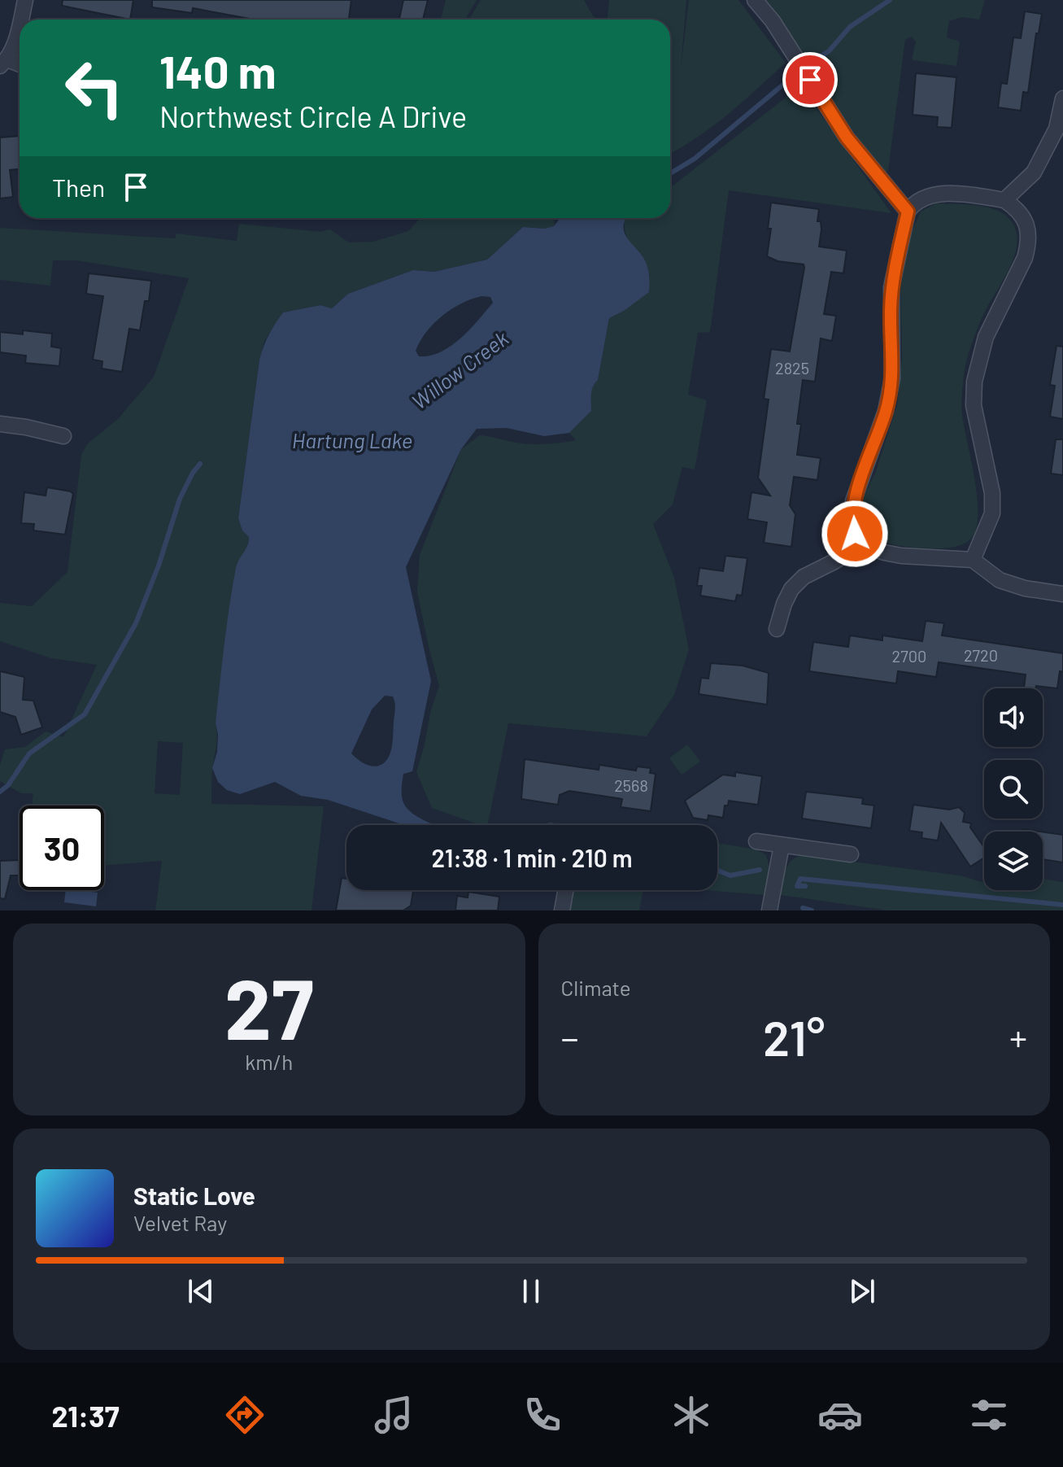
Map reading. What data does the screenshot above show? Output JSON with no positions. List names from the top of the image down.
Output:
{
  "water": ["Willow Creek", "Hartung Lake"],
  "house_numbers": [
    "2825",
    "2720",
    "2700",
    "2568"
  ],
  "page": {
    "turn": ["140 m", "Northwest Circle A Drive"],
    "then": "Then",
    "limit": "30",
    "trip": "21:38 · 1 min · 210 m",
    "tile": [
      ["27", "km/h"],
      "Climate"
    ],
    "heat": ["−", "21°", "+"],
    "song": ["Static Love", "Velvet Ray"],
    "tabs": "21:37"
  }
}
